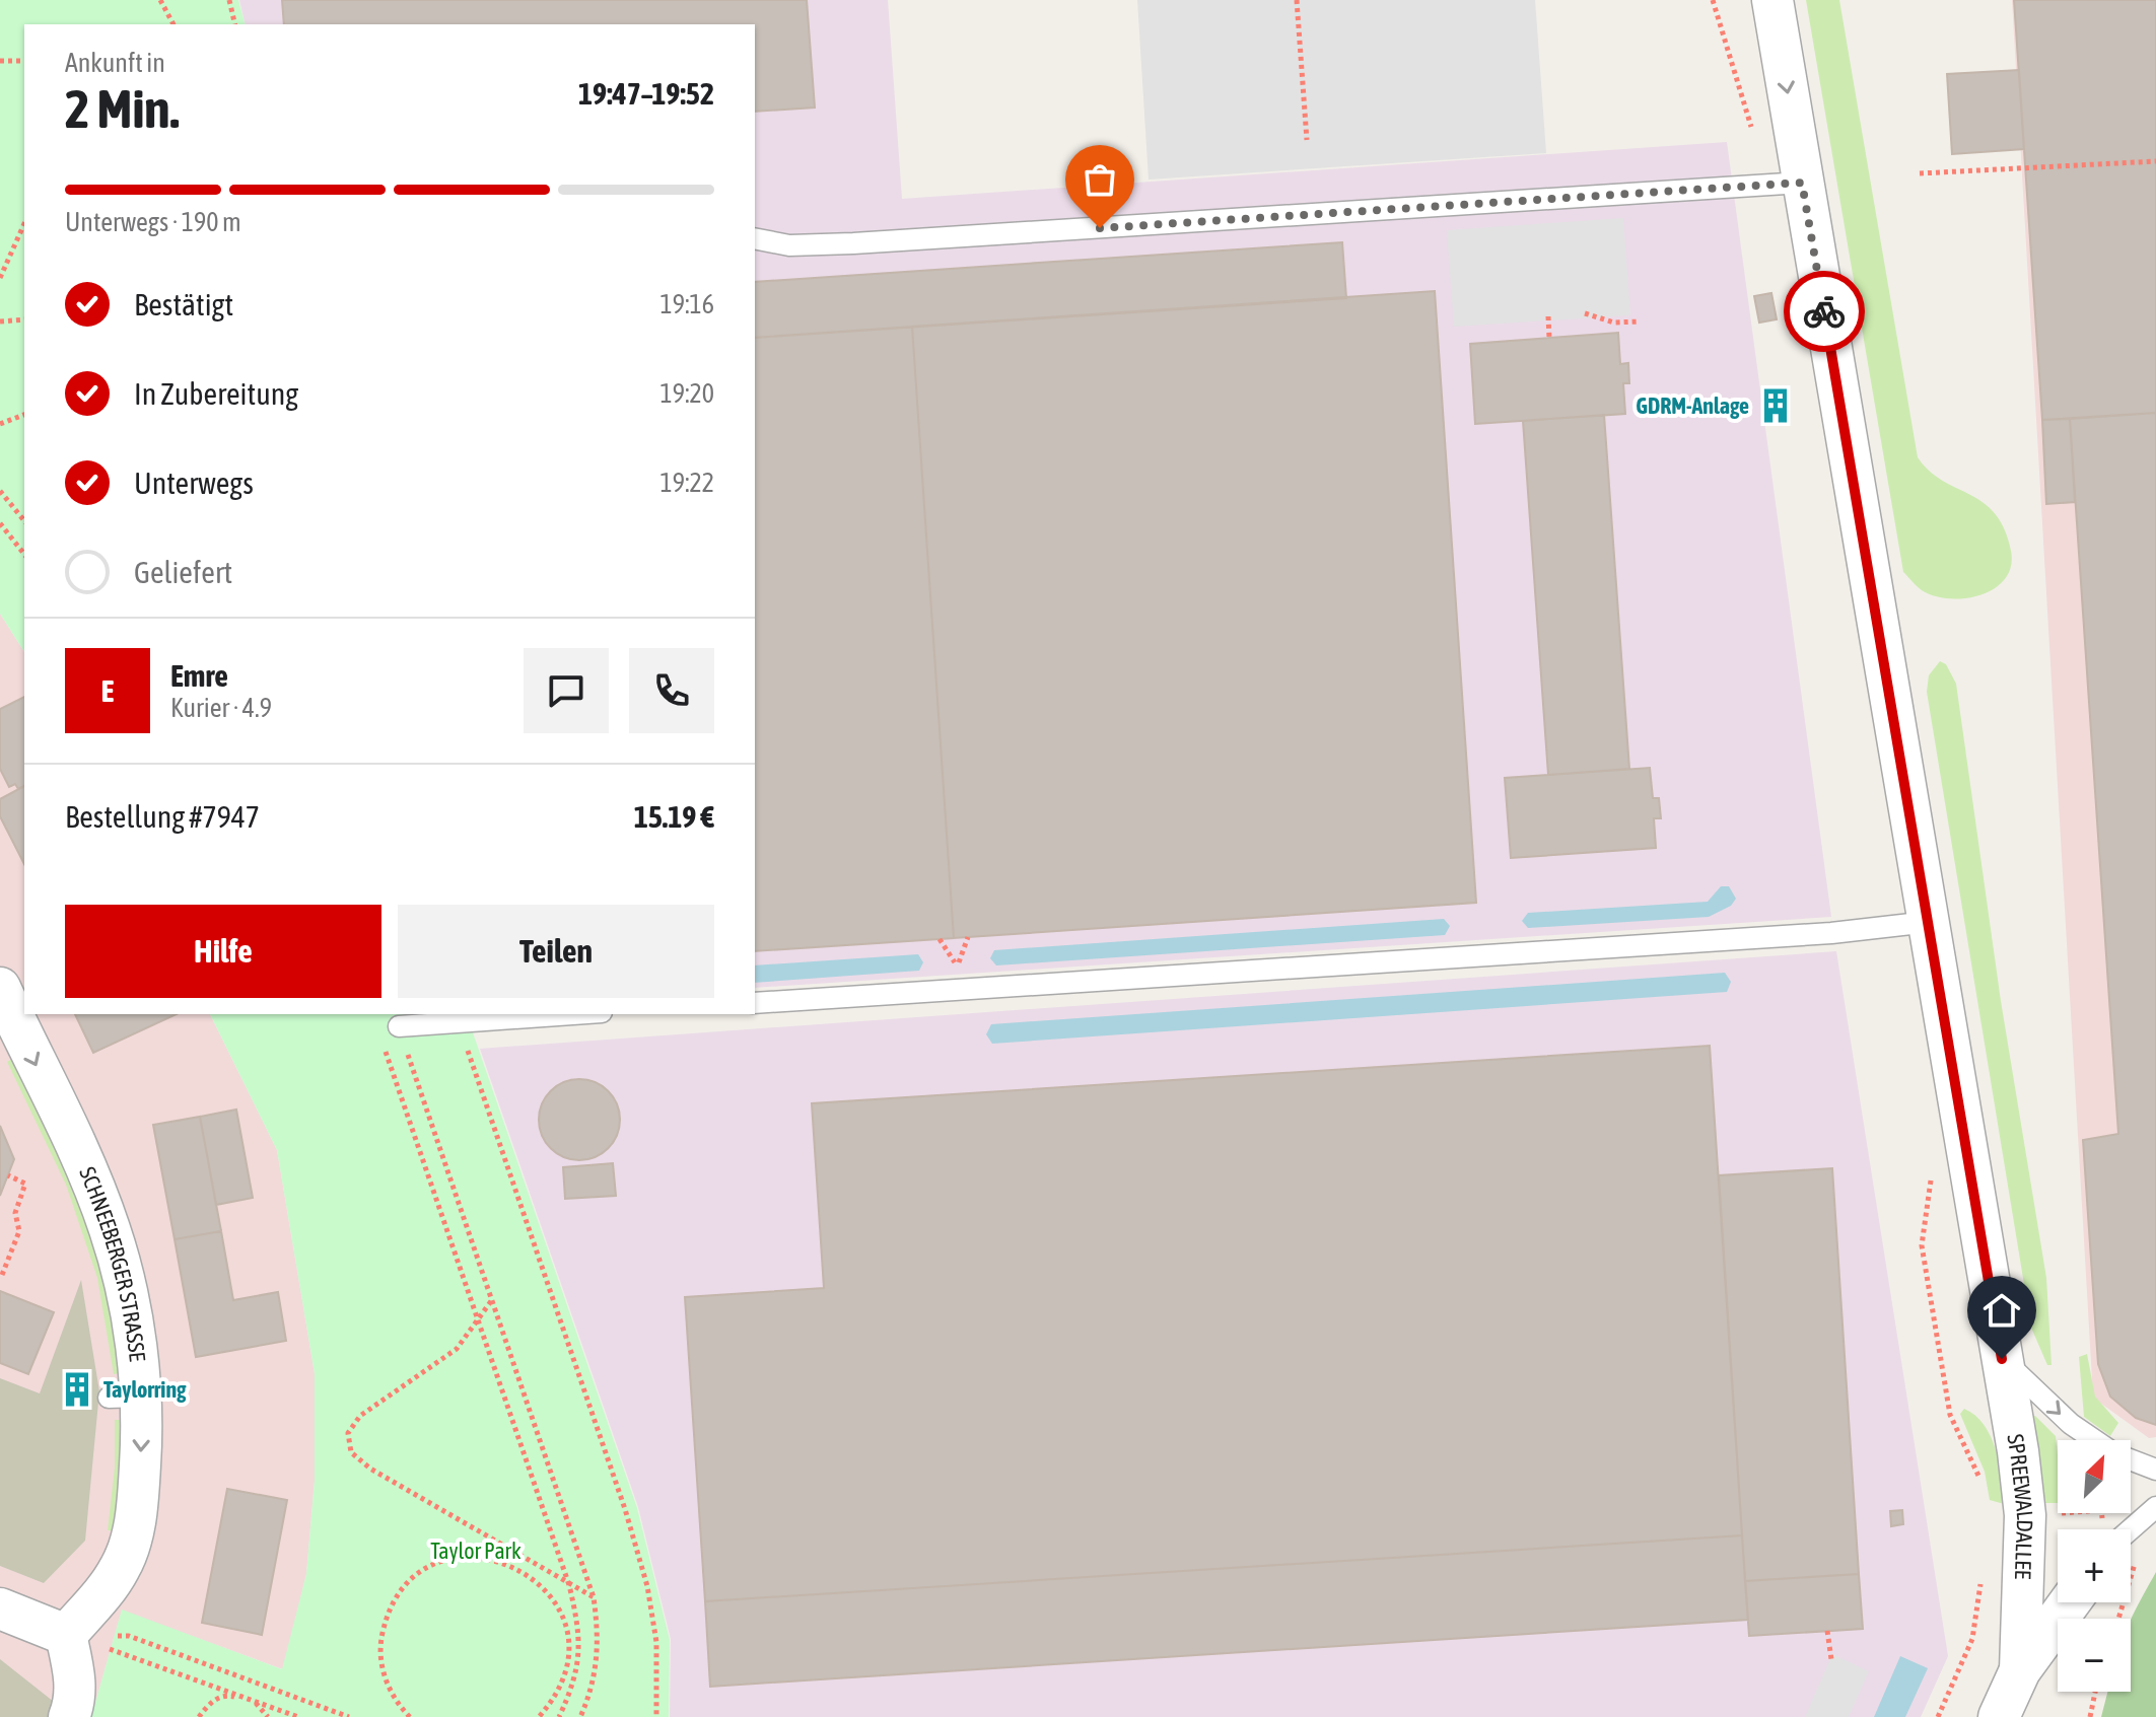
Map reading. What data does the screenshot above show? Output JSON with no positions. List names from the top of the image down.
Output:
{
  "streets": {
    "street": ["SCHNEEBERGER STRASSE", "SPREEWALDALLEE"]
  },
  "one_way": ["SCHNEEBERGER STRASSE"],
  "parks": ["Taylor Park"],
  "places": {
    "building": ["GDRM-Anlage", "Taylorring"]
  },
  "north": "top right",
  "page": {
    "heading": ["2 Min.", "Ankunft in", "19:47–19:52"],
    "panel": [
      "Emre",
      "Kurier · 4.9",
      "Bestellung #7947",
      "15.19 €"
    ],
    "bar": "Unterwegs · 190 m",
    "list": [
      ["Bestätigt", "19:16"],
      ["In Zubereitung", "19:20"],
      ["Unterwegs", "19:22"],
      "Geliefert"
    ],
    "round": "E",
    "buttons": ["Hilfe", "Teilen"],
    "map_buttons": ["+", "−"]
  }
}
